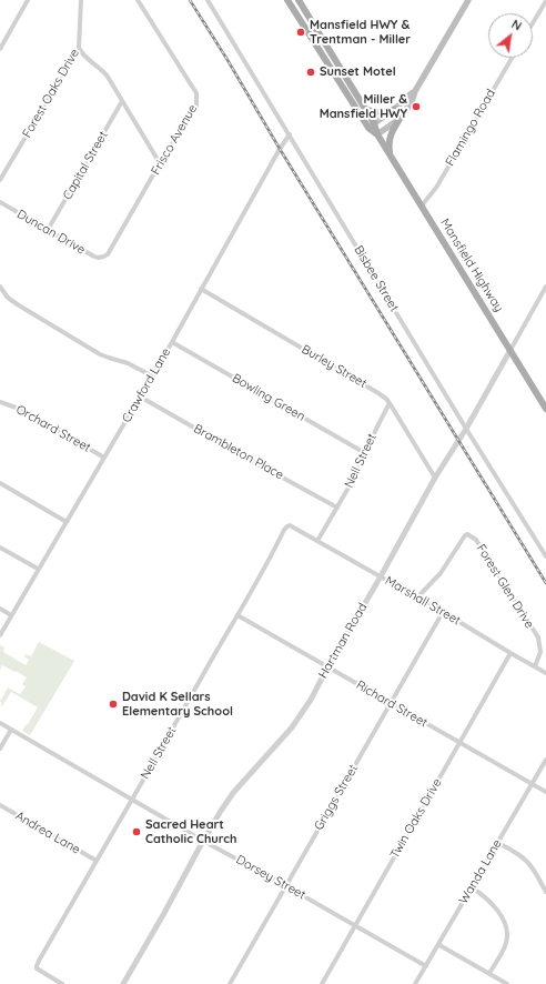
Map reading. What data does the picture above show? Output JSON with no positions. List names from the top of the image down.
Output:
{
  "streets": {
    "main road": ["Mansfield Highway"],
    "street": [
      "Forest Oaks Drive",
      "Flamingo Road",
      "Frisco Avenue",
      "Capital Street",
      "Duncan Drive",
      "Bisbee Street",
      "Burley Street",
      "Crawford Lane",
      "Bowling Green",
      "Orchard Street",
      "Brambleton Place",
      "Nell Street",
      "Forest Glen Drive",
      "Marshall Street",
      "Hartman Road",
      "Richard Street",
      "Griggs Street",
      "Twin Oaks Drive",
      "Andrea Lane",
      "Wanda Lane",
      "Dorsey Street"
    ]
  },
  "crossings": [
    ["Flamingo Road", "Mansfield Highway"],
    ["Frisco Avenue", "Duncan Drive"],
    ["Capital Street", "Duncan Drive"],
    ["Mansfield Highway", "Hartman Road"],
    ["Bisbee Street", "Crawford Lane"],
    ["Bisbee Street", "Hartman Road"],
    ["Burley Street", "Crawford Lane"],
    ["Burley Street", "Nell Street"],
    ["Burley Street", "Hartman Road"],
    ["Crawford Lane", "Bowling Green"],
    ["Crawford Lane", "Orchard Street"],
    ["Crawford Lane", "Brambleton Place"],
    ["Bowling Green", "Nell Street"],
    ["Brambleton Place", "Nell Street"],
    ["Nell Street", "Marshall Street"],
    ["Nell Street", "Richard Street"],
    ["Nell Street", "Andrea Lane"],
    ["Nell Street", "Dorsey Street"],
    ["Forest Glen Drive", "Marshall Street"],
    ["Marshall Street", "Hartman Road"],
    ["Marshall Street", "Griggs Street"],
    ["Marshall Street", "Twin Oaks Drive"],
    ["Hartman Road", "Richard Street"],
    ["Hartman Road", "Dorsey Street"],
    ["Richard Street", "Griggs Street"],
    ["Richard Street", "Twin Oaks Drive"],
    ["Richard Street", "Wanda Lane"],
    ["Griggs Street", "Dorsey Street"],
    ["Twin Oaks Drive", "Dorsey Street"],
    ["Wanda Lane", "Dorsey Street"]
  ],
  "places": [
    "Mansfield HWY & Trentman - Miller",
    "Sunset Motel",
    "Miller & Mansfield HWY",
    "David K Sellars Elementary School",
    "Sacred Heart Catholic Church"
  ],
  "north": "top right"
}
